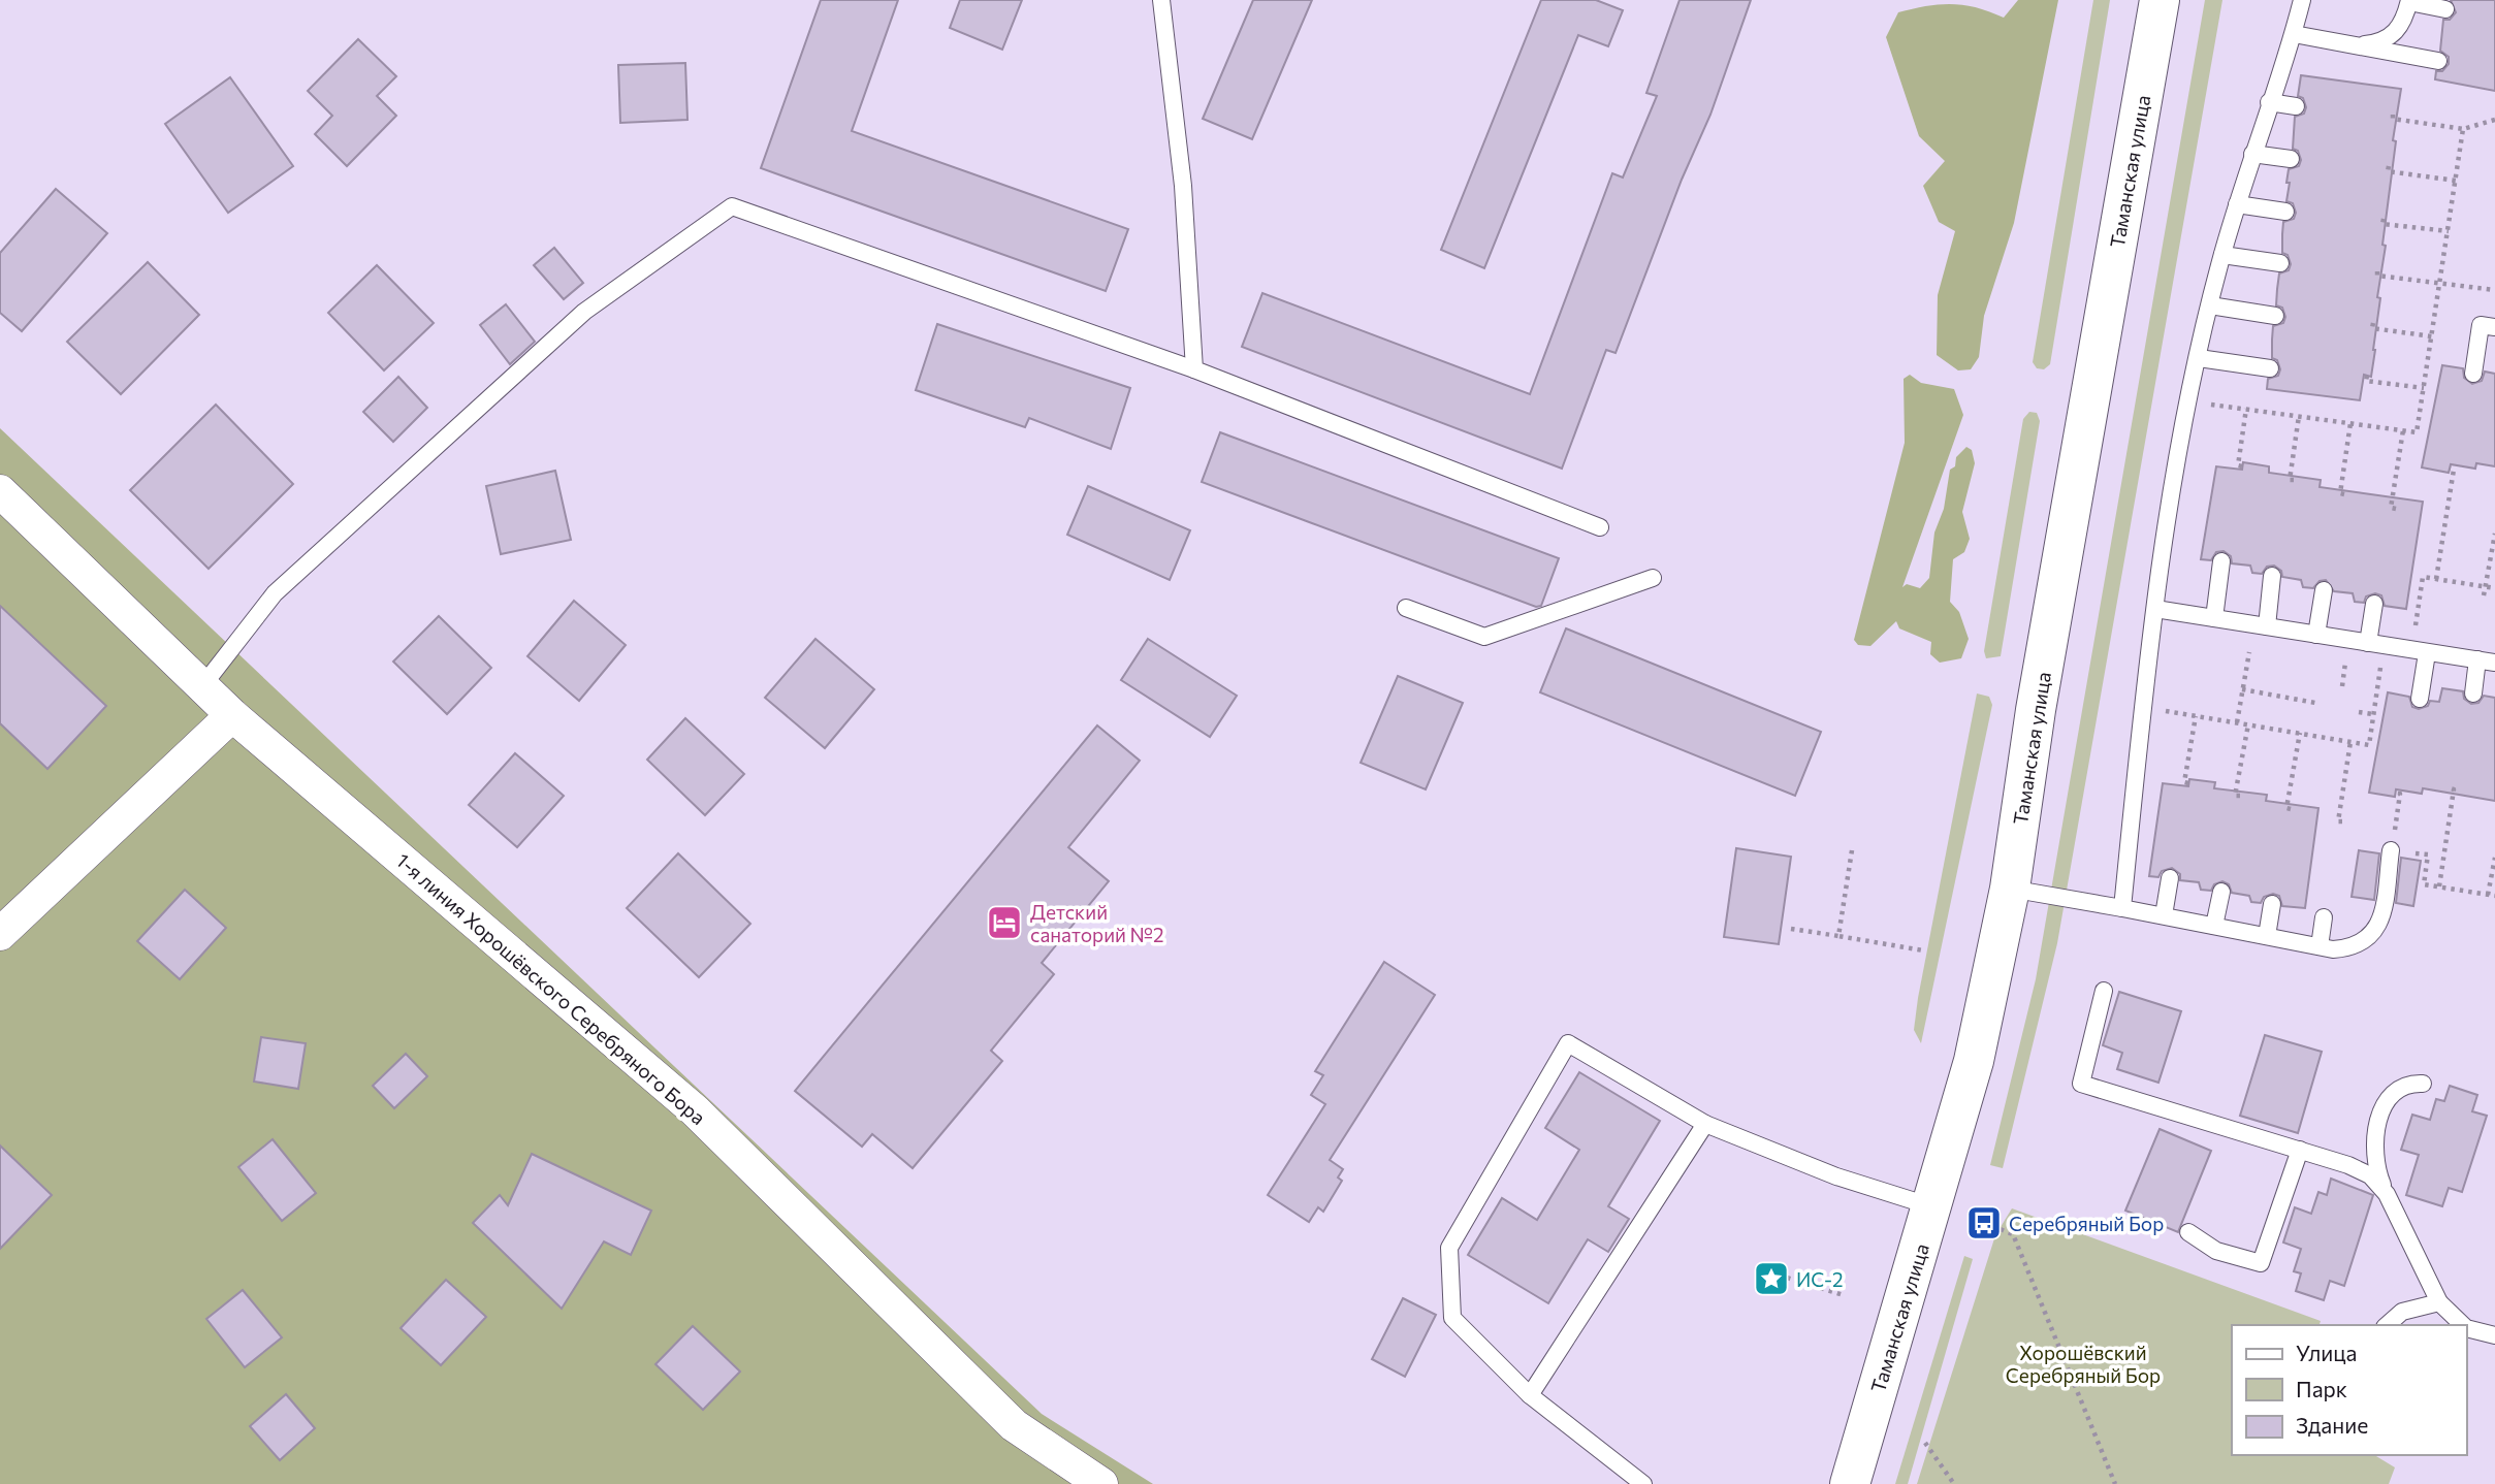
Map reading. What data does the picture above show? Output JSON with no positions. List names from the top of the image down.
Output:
{
  "streets": {
    "street": ["Таманская улица", "1-я линия Хорошёвского Серебряного Бора"]
  },
  "parks": ["Хорошёвский Серебряный Бор"],
  "places": {
    "hotel": ["Детский санаторий №2"],
    "bus stop": ["Серебряный Бор"],
    "place": ["ИС-2"]
  },
  "legend": ["Улица", "Парк", "Здание"]
}
